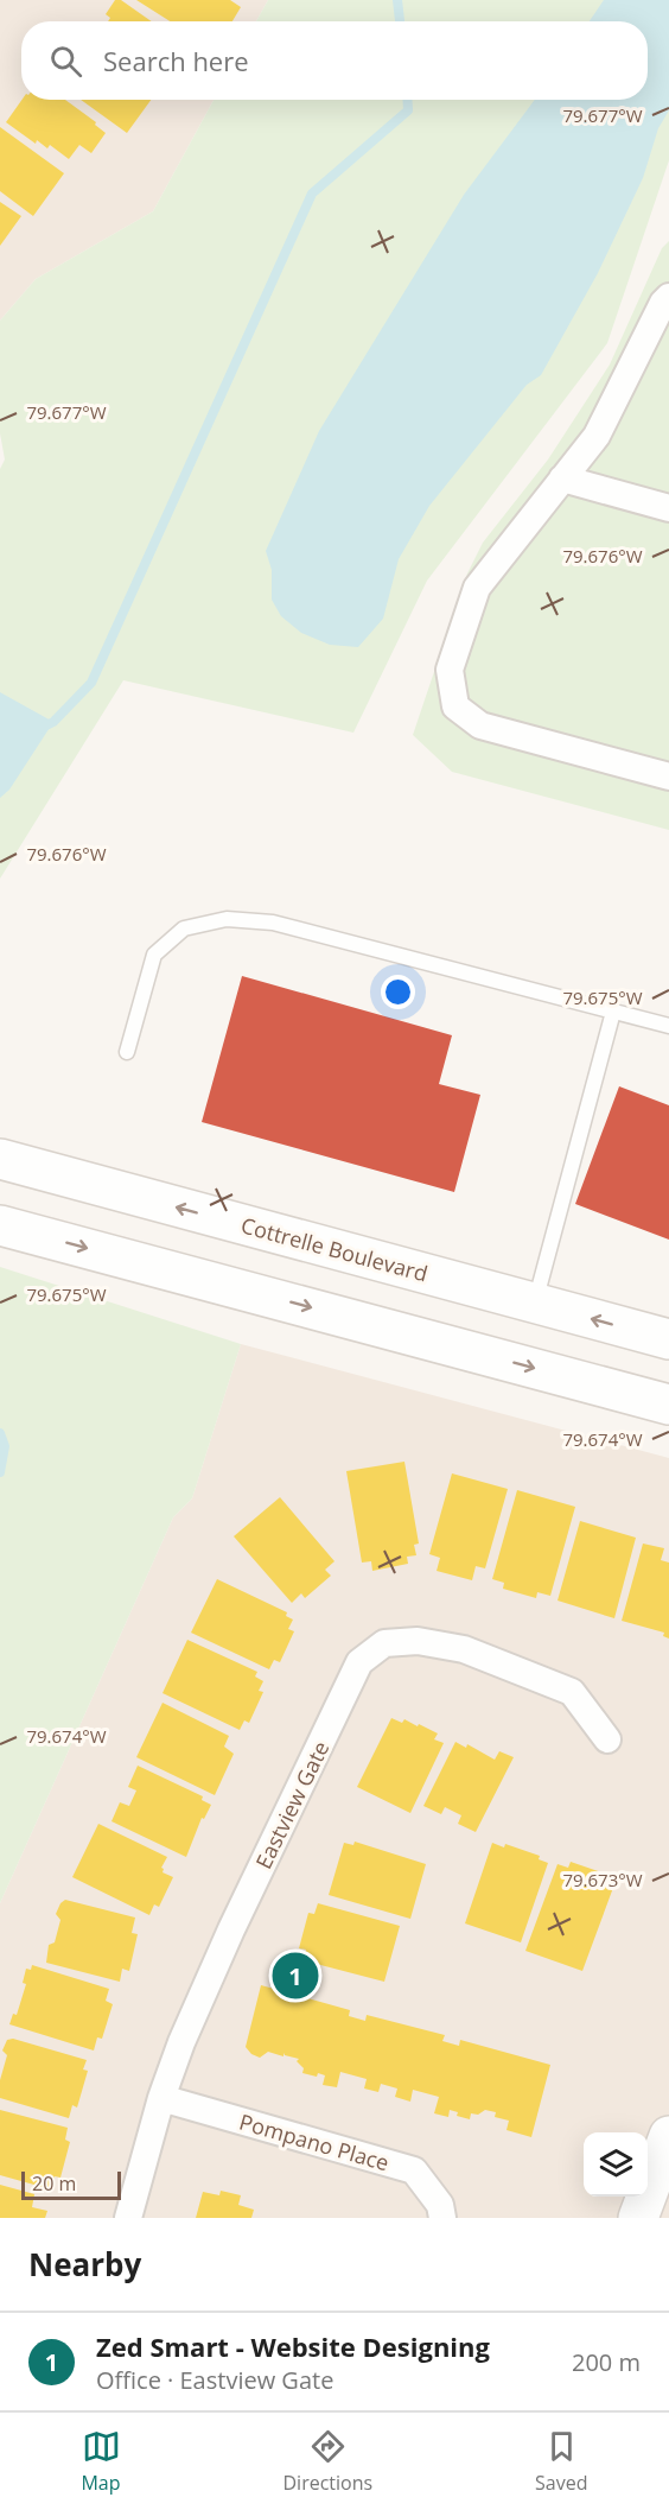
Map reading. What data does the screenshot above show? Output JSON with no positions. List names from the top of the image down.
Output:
{
  "streets": {
    "main road": ["Cottrelle Boulevard"],
    "street": ["Eastview Gate", "Pompano Place"]
  },
  "crossings": [
    ["Eastview Gate", "Pompano Place"]
  ],
  "scale_bar": "20 m",
  "page": {
    "search": "Search here",
    "pins": "1",
    "scale": "20 m",
    "heading": "Nearby",
    "list": [
      {
        "mark": "1",
        "name": "Zed Smart - Website Designing",
        "note": "Office · Eastview Gate",
        "value": "200 m"
      }
    ],
    "nav": ["Map", "Directions", "Saved"]
  },
  "coordinates": [
    "79.677°W",
    "79.676°W",
    "79.675°W",
    "79.674°W",
    "79.673°W"
  ]
}
